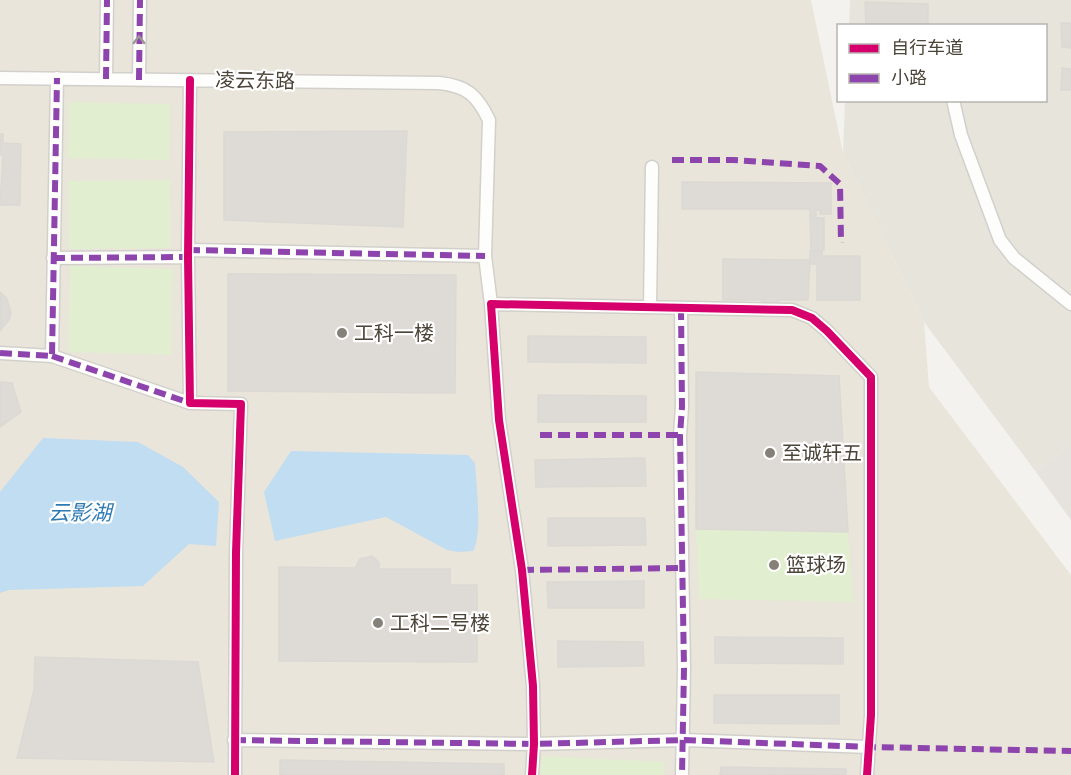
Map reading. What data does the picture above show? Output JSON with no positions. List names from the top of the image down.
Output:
{
  "streets": {
    "street": ["凌云东路"]
  },
  "water": ["云影湖"],
  "places": [
    "工科一楼",
    "至诚轩五",
    "篮球场",
    "工科二号楼"
  ],
  "legend": ["自行车道", "小路"]
}
